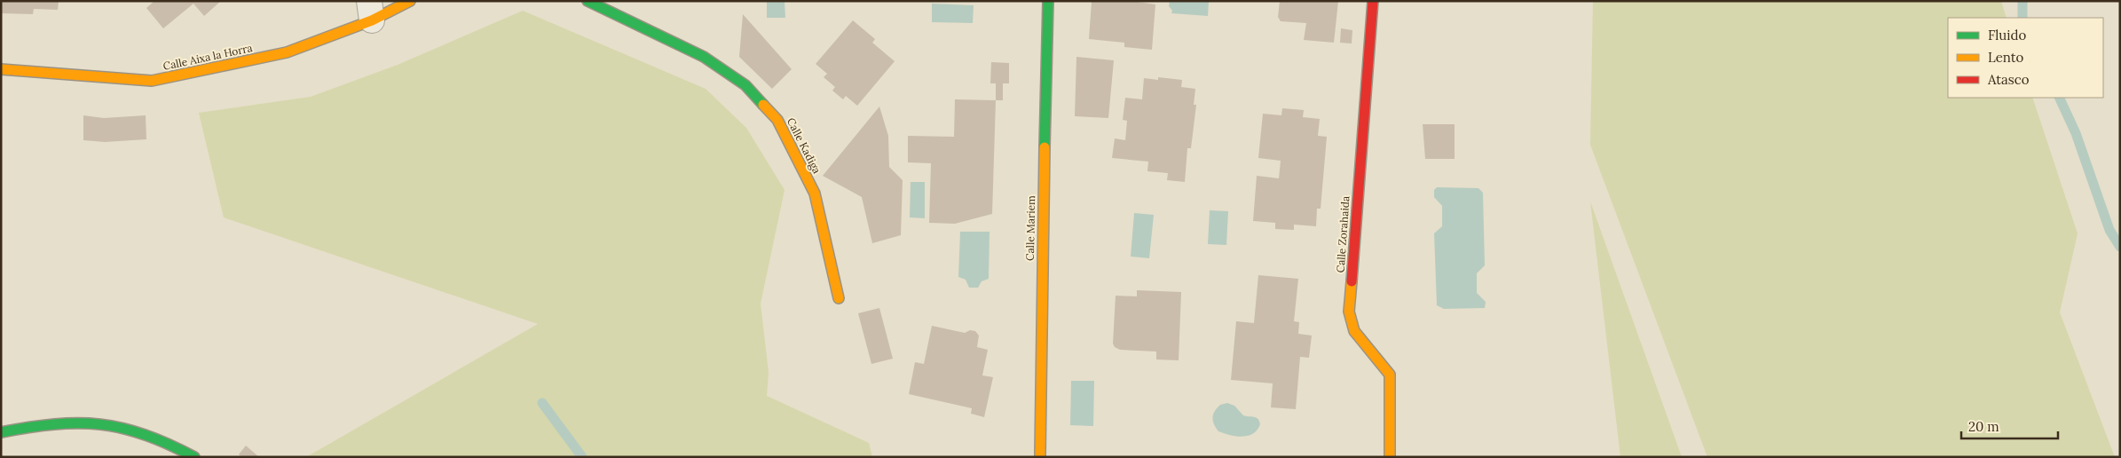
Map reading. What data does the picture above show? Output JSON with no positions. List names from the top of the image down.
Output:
{
  "streets": {
    "street": [
      "Calle Aixa la Horra",
      "Calle Kadiga",
      "Calle Mariem",
      "Calle Zorahaida"
    ]
  },
  "legend": ["Fluido", "Lento", "Atasco"],
  "scale_bar": "20 m"
}
